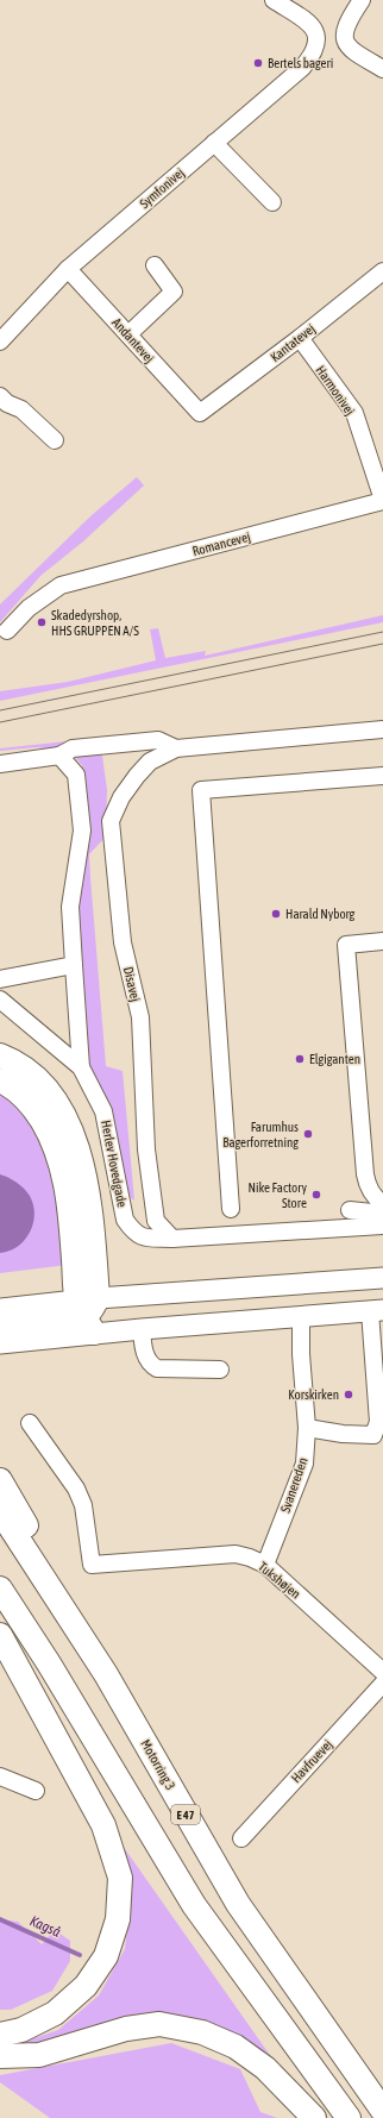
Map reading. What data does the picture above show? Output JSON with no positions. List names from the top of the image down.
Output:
{
  "streets": {
    "highway": ["Motorring 3", "E 47"],
    "street": [
      "Symfonivej",
      "Andantevej",
      "Kantatevej",
      "Harmonivej",
      "Romancevej",
      "Disavej",
      "Herlev Hovedgade",
      "Svanereden",
      "Tukshøjen",
      "Havfruevej"
    ]
  },
  "crossings": [
    ["Symfonivej", "Andantevej"],
    ["Andantevej", "Kantatevej"],
    ["Kantatevej", "Harmonivej"],
    ["Harmonivej", "Romancevej"],
    ["Disavej", "Herlev Hovedgade"],
    ["Svanereden", "Tukshøjen"]
  ],
  "water": ["Kagså"],
  "places": [
    "Bertels bageri",
    "Skadedyrshop, HHS GRUPPEN A/S",
    "Harald Nyborg",
    "Elgiganten",
    "Farumhus Bagerforretning",
    "Nike Factory Store",
    "Korskirken"
  ]
}
